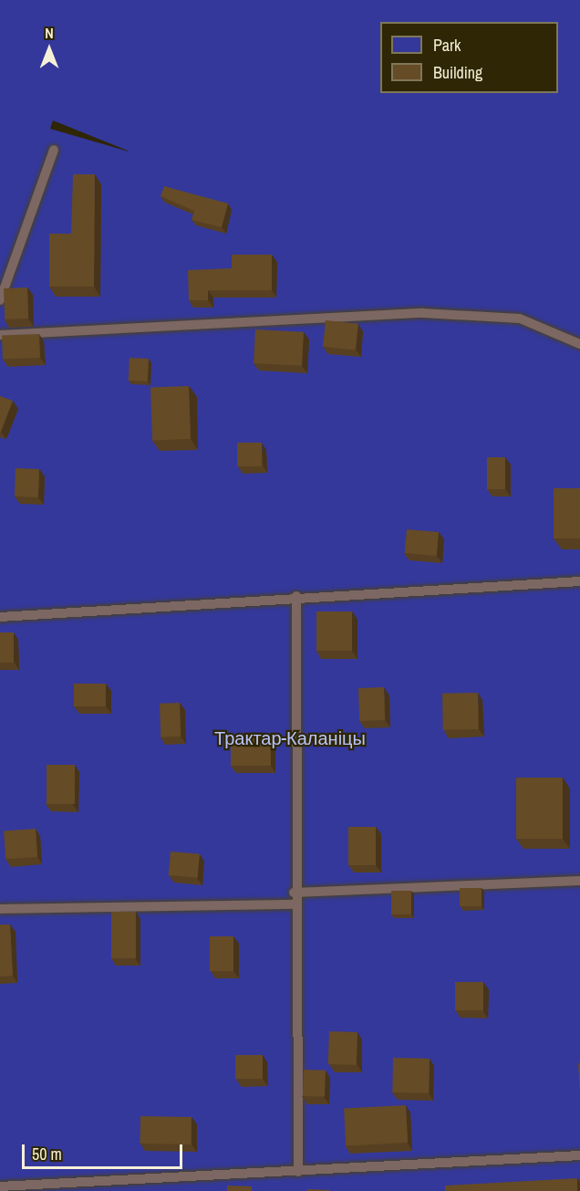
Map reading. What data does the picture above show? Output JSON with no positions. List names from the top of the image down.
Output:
{
  "parks": ["Трактар-Каланіцы"],
  "legend": ["Park", "Building"],
  "scale_bar": "50 m",
  "north": "top"
}
